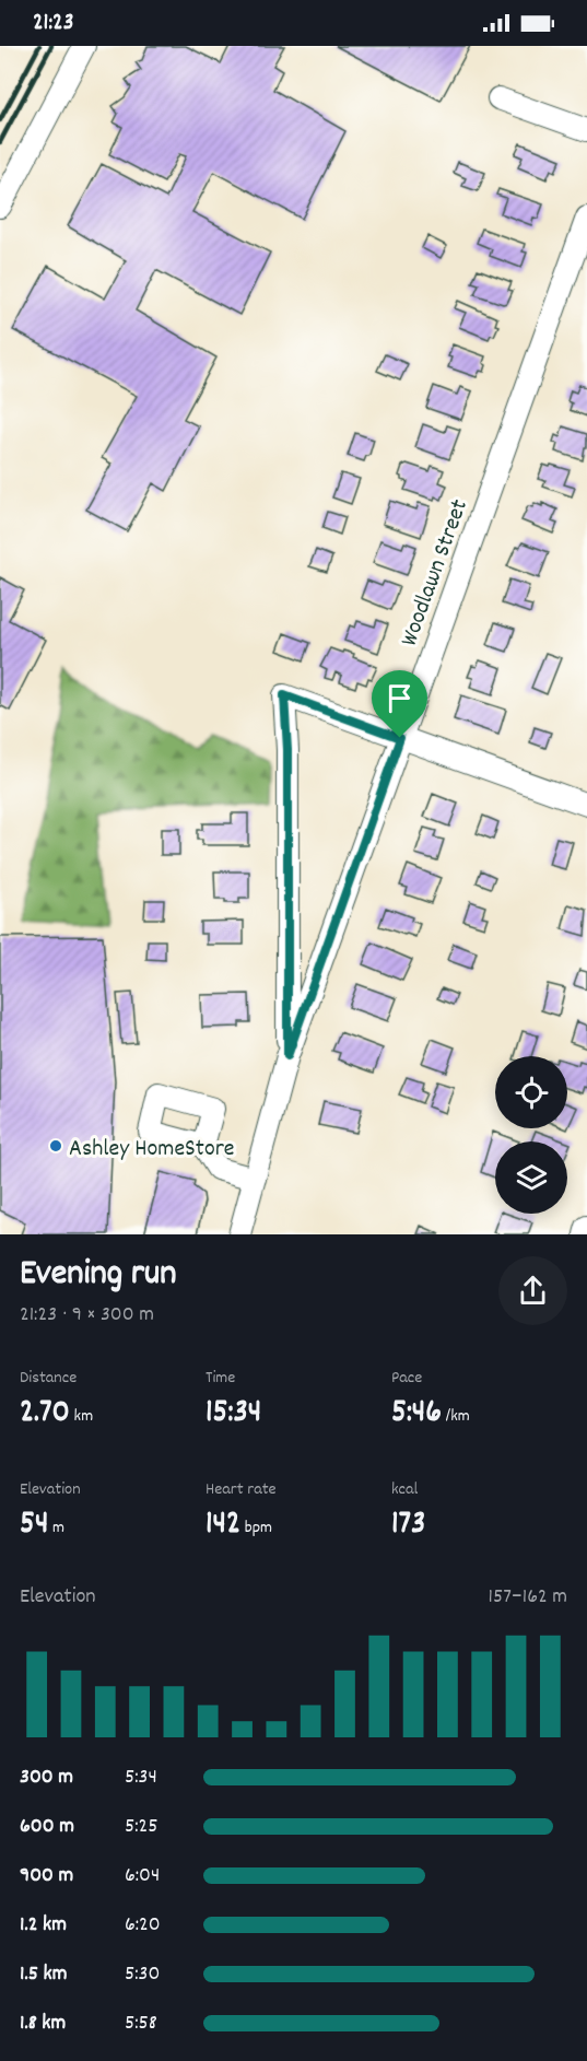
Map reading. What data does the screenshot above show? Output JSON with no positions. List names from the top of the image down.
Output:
{
  "streets": {
    "street": ["Woodlawn Street"]
  },
  "places": ["Ashley HomeStore"],
  "page": {
    "status": "21:23",
    "heading": ["Evening run", "21:23 · 9 × 300 m"],
    "stats": [
      ["Distance", "2.70 km"],
      ["Time", "15:34"],
      ["Pace", "5:46 /km"],
      ["Elevation", "54 m"],
      ["Heart rate", "142 bpm"],
      ["kcal", "173"]
    ],
    "chart": ["Elevation", "157–162 m"],
    "list": [
      {
        "name": "300 m",
        "note": "5:34"
      },
      {
        "name": "600 m",
        "note": "5:25"
      },
      {
        "name": "900 m",
        "note": "6:04"
      },
      {
        "name": "1.2 km",
        "note": "6:20"
      },
      {
        "name": "1.5 km",
        "note": "5:30"
      },
      {
        "name": "1.8 km",
        "note": "5:58"
      }
    ]
  }
}
